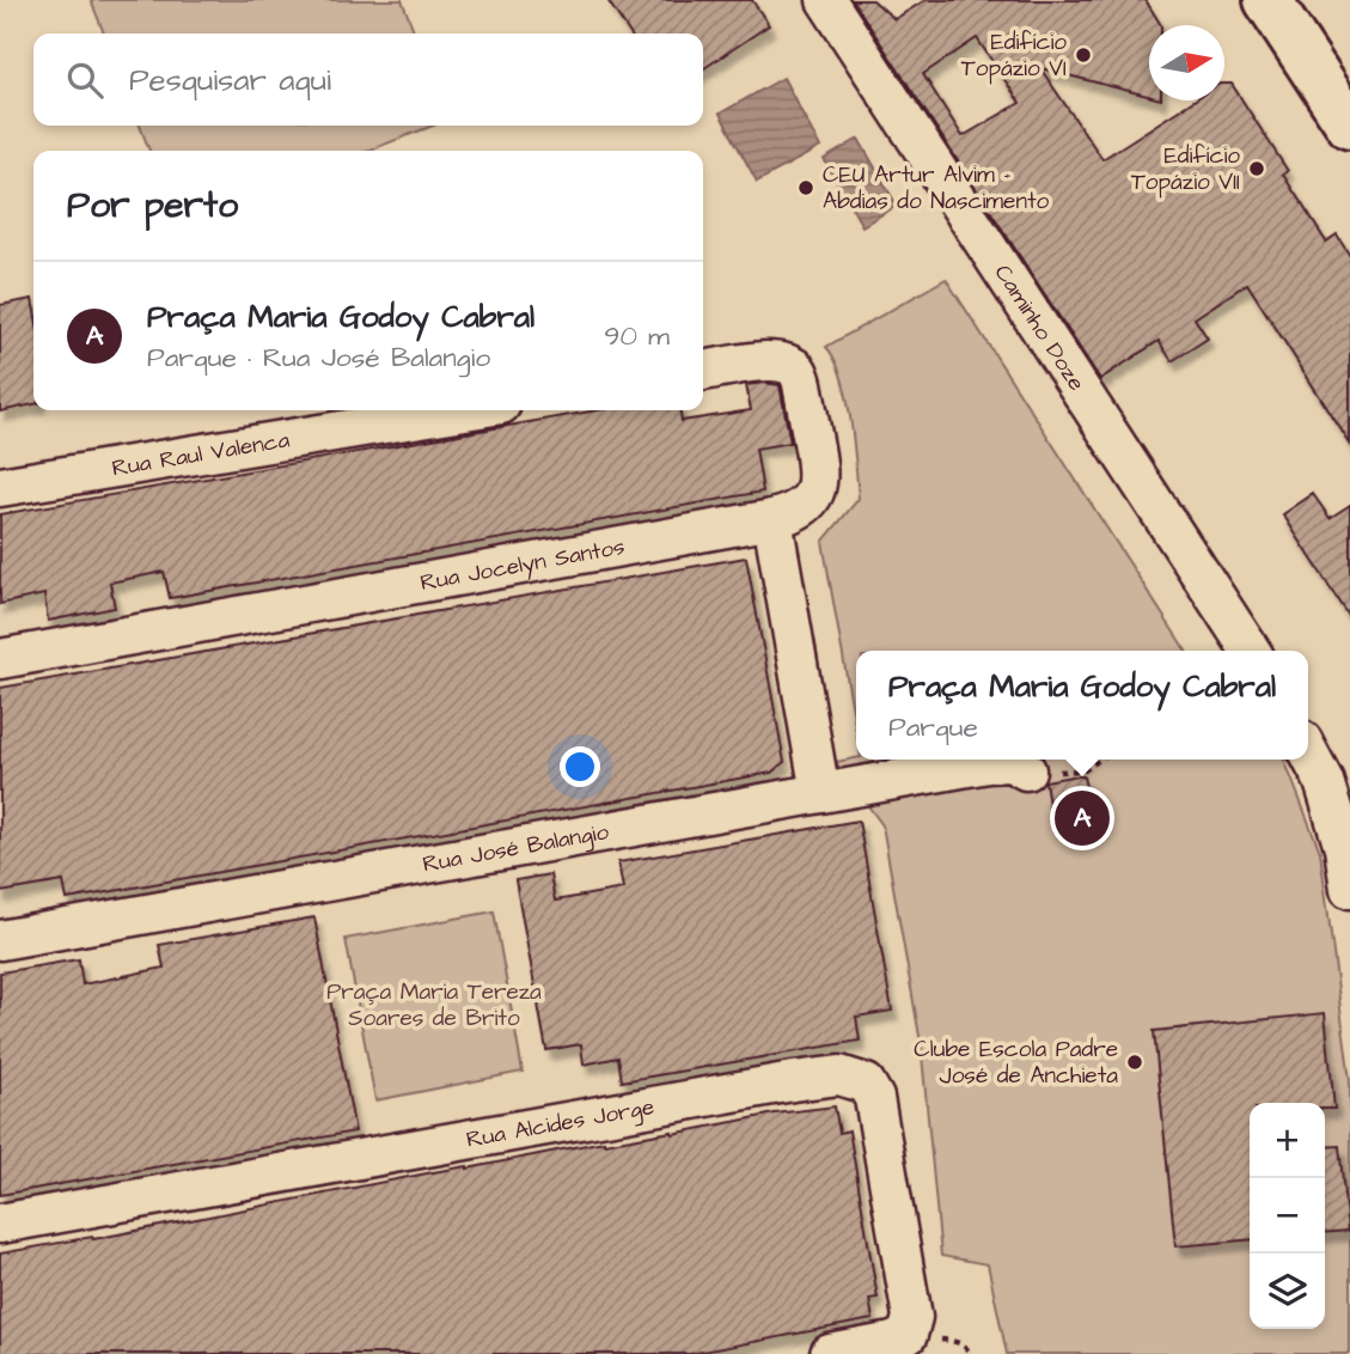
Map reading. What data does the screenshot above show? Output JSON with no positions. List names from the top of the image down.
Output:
{
  "streets": {
    "street": [
      "Caminho Doze",
      "Rua Raul Valenca",
      "Rua Jocelyn Santos",
      "Rua José Balangio",
      "Rua Alcides Jorge"
    ]
  },
  "parks": ["Praça Maria Tereza Soares de Brito"],
  "places": [
    "Edifício Topázio VI",
    "Edifício Topázio VII",
    "CEU Artur Alvim - Abdias do Nascimento",
    "Clube Escola Padre José de Anchieta"
  ],
  "north": "right",
  "page": {
    "search": "Pesquisar aqui",
    "heading": "Por perto",
    "list": [
      {
        "mark": "A",
        "name": "Praça Maria Godoy Cabral",
        "note": "Parque · Rua José Balangio",
        "value": "90 m"
      }
    ],
    "popup": ["Praça Maria Godoy Cabral", "Parque"],
    "pins": "A",
    "map_buttons": ["+", "−"]
  }
}
